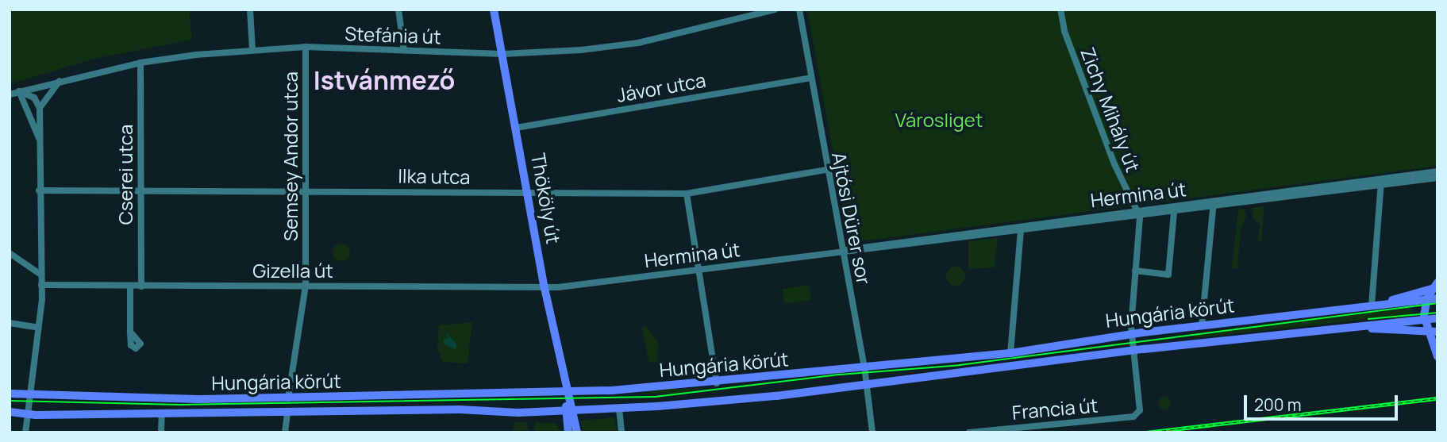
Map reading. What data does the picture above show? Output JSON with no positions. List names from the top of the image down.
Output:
{
  "streets": {
    "main road": ["Thököly út", "Hungária körút"],
    "street": [
      "Stefánia út",
      "Jávor utca",
      "Zichy Mihály út",
      "Semsey Andor utca",
      "Cserei utca",
      "Ilka utca",
      "Hermina út",
      "Ajtósi Dürer sor",
      "Gizella út",
      "Francia út"
    ]
  },
  "crossings": [
    ["Stefánia út", "Semsey Andor utca"],
    ["Stefánia út", "Cserei utca"],
    ["Stefánia út", "Thököly út"],
    ["Jávor utca", "Thököly út"],
    ["Jávor utca", "Ajtósi Dürer sor"],
    ["Zichy Mihály út", "Hermina út"],
    ["Semsey Andor utca", "Ilka utca"],
    ["Semsey Andor utca", "Gizella út"],
    ["Semsey Andor utca", "Hungária körút"],
    ["Cserei utca", "Ilka utca"],
    ["Cserei utca", "Gizella út"],
    ["Ilka utca", "Thököly út"],
    ["Ilka utca", "Ajtósi Dürer sor"],
    ["Hermina út", "Thököly út"],
    ["Hermina út", "Ajtósi Dürer sor"],
    ["Hermina út", "Gizella út"],
    ["Thököly út", "Gizella út"],
    ["Thököly út", "Hungária körút"],
    ["Ajtósi Dürer sor", "Hungária körút"],
    ["Hungária körút", "Francia út"]
  ],
  "districts": ["Istvánmező"],
  "parks": ["Városliget"],
  "scale_bar": "200 m"
}
